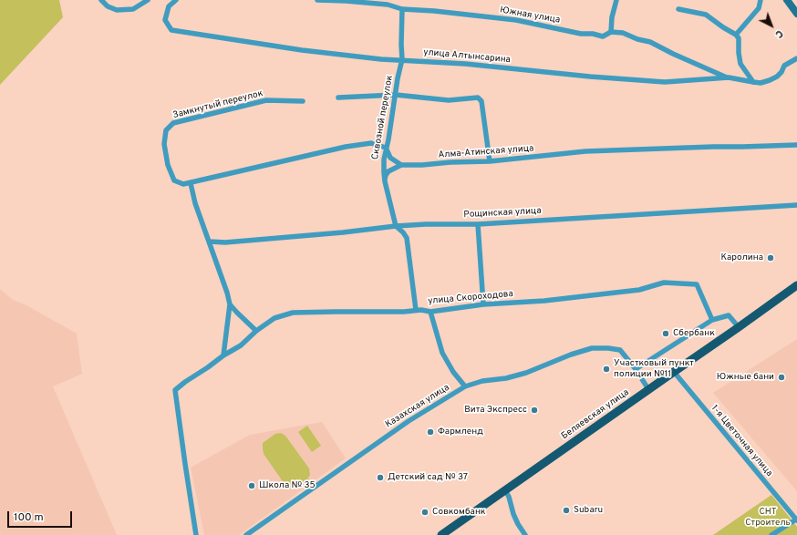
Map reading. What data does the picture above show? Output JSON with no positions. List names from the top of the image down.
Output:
{
  "streets": {
    "main road": ["Беляевская улица"],
    "street": [
      "Южная улица",
      "улица Алтынсарина",
      "Замкнутый переулок",
      "Сквозной переулок",
      "Алма-Атинская улица",
      "Рощинская улица",
      "улица Скороходова",
      "Казахская улица",
      "1-я Цветочная улица"
    ]
  },
  "crossings": [
    ["Южная улица", "улица Алтынсарина"],
    ["Южная улица", "Сквозной переулок"],
    ["улица Алтынсарина", "Сквозной переулок"],
    ["Сквозной переулок", "Рощинская улица"],
    ["Сквозной переулок", "улица Скороходова"],
    ["Беляевская улица", "1-я Цветочная улица"]
  ],
  "parks": ["СНТ Строитель"],
  "places": [
    "Каролина",
    "Сбербанк",
    "Участковый пункт полиции №11",
    "Южные бани",
    "Вита Экспресс",
    "Фармленд",
    "Детский сад № 37",
    "Школа № 35",
    "Subaru",
    "Совкомбанк"
  ],
  "scale_bar": "100 m",
  "north": "bottom right"
}
